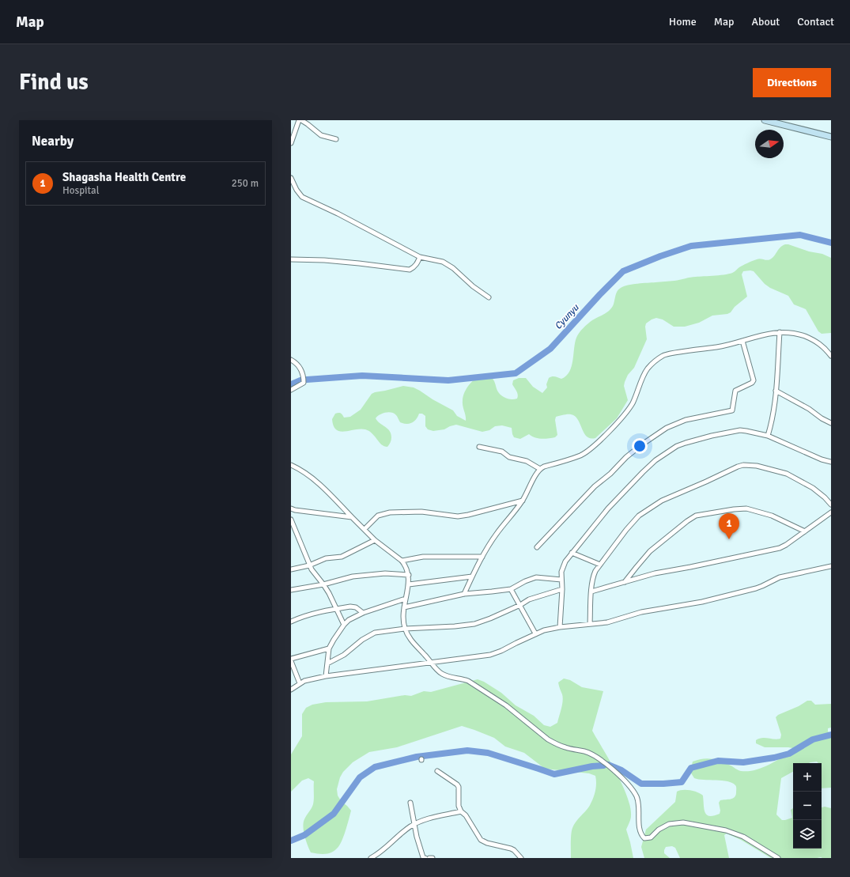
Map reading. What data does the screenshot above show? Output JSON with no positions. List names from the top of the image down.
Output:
{
  "water": ["Cyunyu"],
  "north": "right",
  "page": {
    "header": "Map",
    "nav": [
      "Home",
      "Map",
      "About",
      "Contact"
    ],
    "buttons": "Directions",
    "title": "Find us",
    "heading": "Nearby",
    "list": [
      {
        "mark": "1",
        "name": "Shagasha Health Centre",
        "note": "Hospital",
        "value": "250 m"
      }
    ],
    "pins": "1",
    "map_buttons": ["+", "−"]
  }
}
